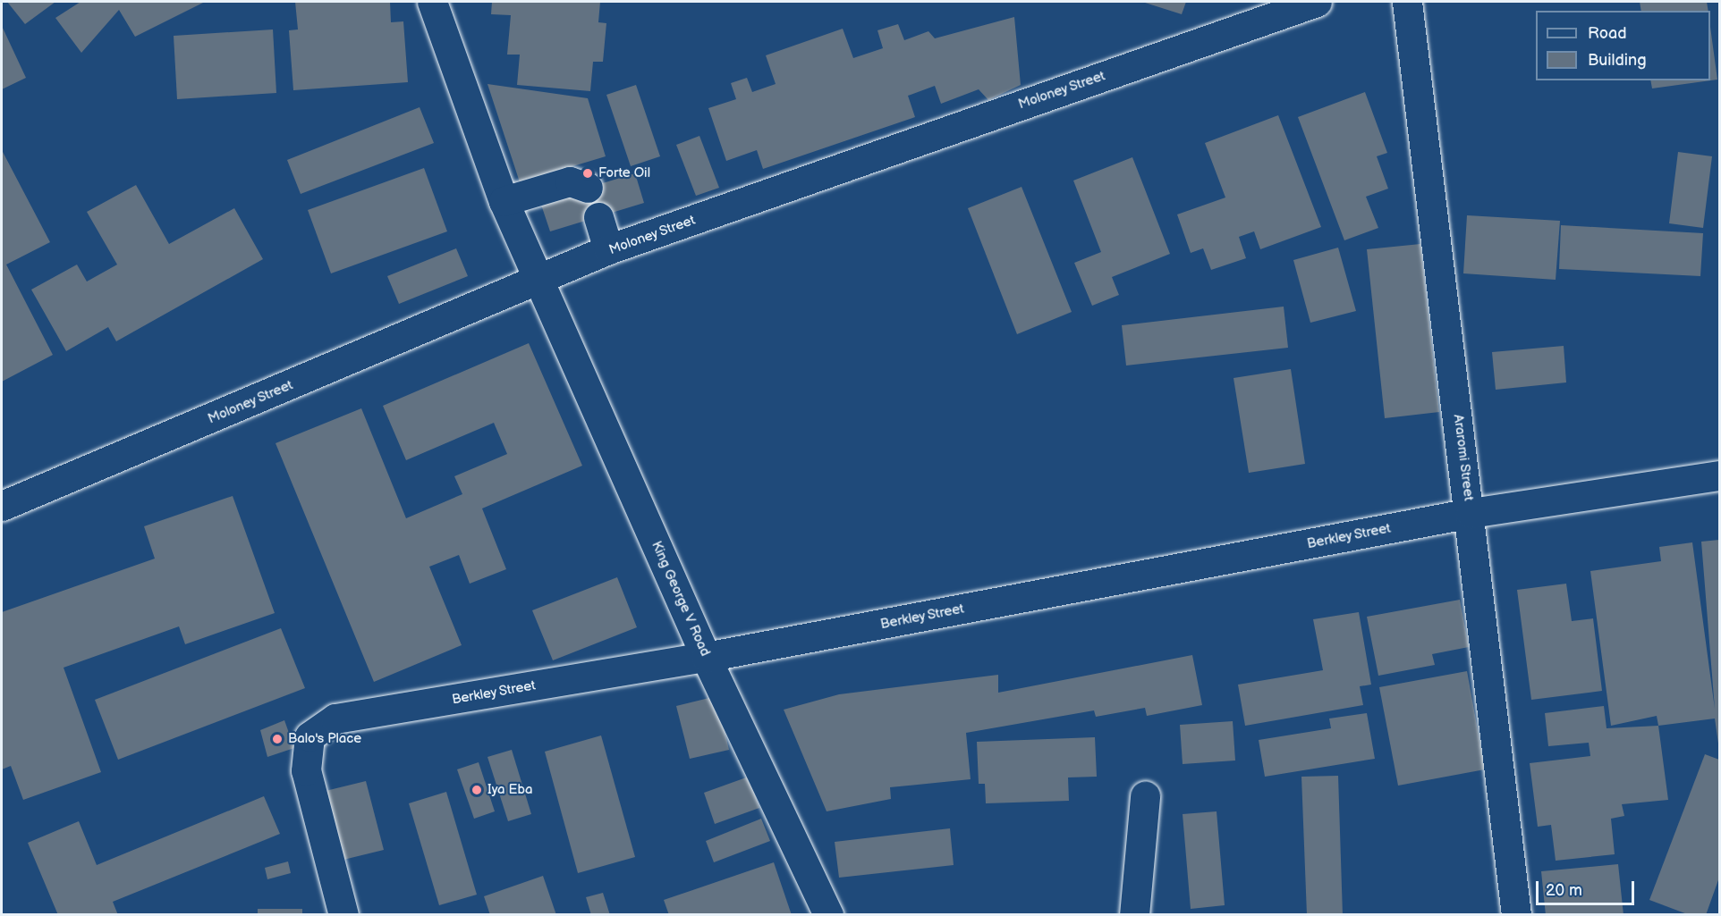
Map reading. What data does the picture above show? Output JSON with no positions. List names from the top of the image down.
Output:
{
  "streets": {
    "street": [
      "Moloney Street",
      "Araromi Street",
      "Berkley Street",
      "King George V Road"
    ]
  },
  "crossings": [
    ["Moloney Street", "King George V Road"],
    ["Araromi Street", "Berkley Street"],
    ["Berkley Street", "King George V Road"]
  ],
  "places": ["Forte Oil", "Balo's Place", "Iya Eba"],
  "legend": ["Road", "Building"],
  "scale_bar": "20 m"
}
